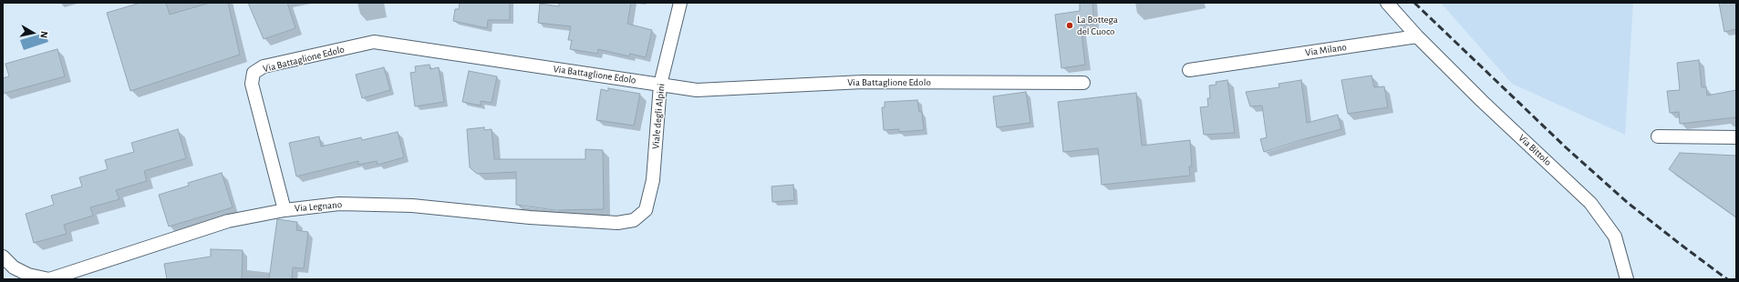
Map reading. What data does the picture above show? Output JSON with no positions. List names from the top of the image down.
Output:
{
  "streets": {
    "street": [
      "Via Milano",
      "Via Battaglione Edolo",
      "Viale degli Alpini",
      "Via Bittolo",
      "Via Legnano"
    ]
  },
  "crossings": [
    ["Via Milano", "Via Bittolo"],
    ["Via Battaglione Edolo", "Viale degli Alpini"],
    ["Via Battaglione Edolo", "Via Legnano"],
    ["Viale degli Alpini", "Via Legnano"]
  ],
  "places": ["La Bottega del Cuoco"],
  "north": "right"
}
